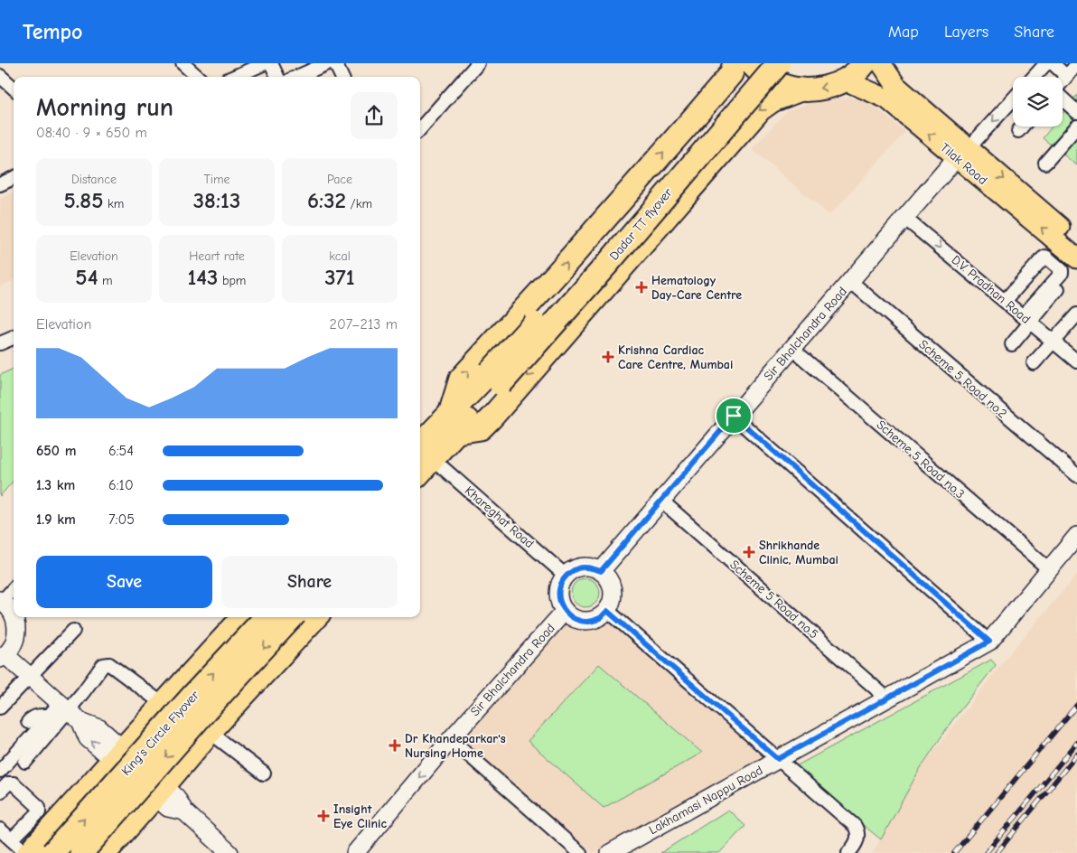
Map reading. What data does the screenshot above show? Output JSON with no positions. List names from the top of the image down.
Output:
{
  "streets": {
    "highway": ["Dadar TT flyover", "King's Circle Flyover"],
    "main road": ["Tilak Road"],
    "street": [
      "D.V. Pradhan Road",
      "Sir Bhalchandra Road",
      "Scheme 5 Road no.2",
      "Scheme 5 Road no.3",
      "Khareghat Road",
      "Scheme 5 Road no.5",
      "Lakhamasi Nappu Road"
    ]
  },
  "crossings": [
    ["Tilak Road", "Sir Bhalchandra Road"],
    ["D.V. Pradhan Road", "Sir Bhalchandra Road"],
    ["Sir Bhalchandra Road", "Scheme 5 Road no.2"],
    ["Sir Bhalchandra Road", "Scheme 5 Road no.3"],
    ["Sir Bhalchandra Road", "Khareghat Road"],
    ["Sir Bhalchandra Road", "Scheme 5 Road no.5"],
    ["Scheme 5 Road no.3", "Lakhamasi Nappu Road"],
    ["Scheme 5 Road no.5", "Lakhamasi Nappu Road"]
  ],
  "one_way": ["D.V. Pradhan Road"],
  "places": {
    "health": [
      "Hematology Day-Care Centre",
      "Krishna Cardiac Care Centre, Mumbai",
      "Shrikhande Clinic, Mumbai",
      "Dr Khandeparkar's Nursing Home",
      "Insight Eye Clinic"
    ]
  },
  "page": {
    "header": "Tempo",
    "nav": ["Map", "Layers", "Share"],
    "heading": ["Morning run", "08:40 · 9 × 650 m"],
    "stats": [
      ["Distance", "5.85 km"],
      ["Time", "38:13"],
      ["Pace", "6:32 /km"],
      ["Elevation", "54 m"],
      ["Heart rate", "143 bpm"],
      ["kcal", "371"]
    ],
    "chart": ["Elevation", "207–213 m"],
    "list": [
      {
        "name": "650 m",
        "note": "6:54"
      },
      {
        "name": "1.3 km",
        "note": "6:10"
      },
      {
        "name": "1.9 km",
        "note": "7:05"
      }
    ],
    "buttons": ["Save", "Share"]
  }
}
